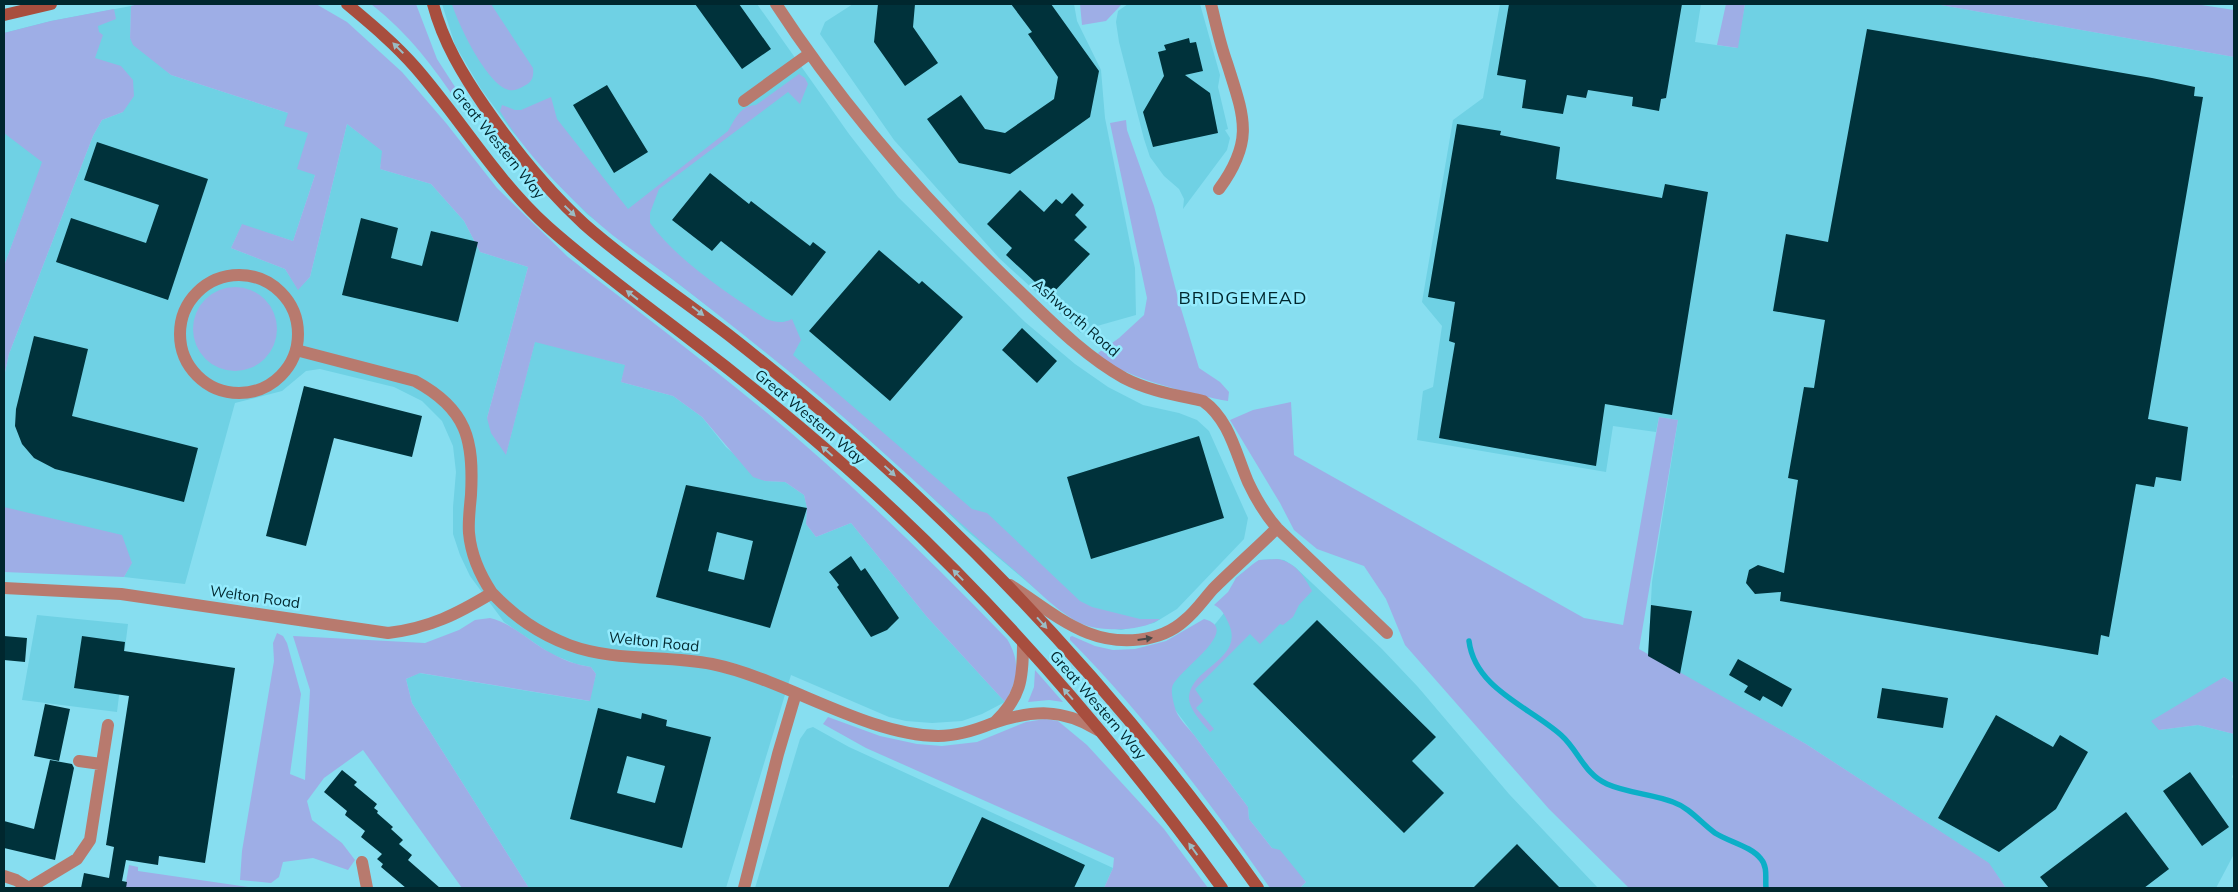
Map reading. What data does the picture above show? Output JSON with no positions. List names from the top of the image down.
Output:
{
  "streets": {
    "main road": ["Great Western Way"],
    "street": ["Ashworth Road", "Welton Road"]
  },
  "crossings": [
    ["Great Western Way", "Welton Road"]
  ],
  "districts": ["BRIDGEMEAD"]
}
